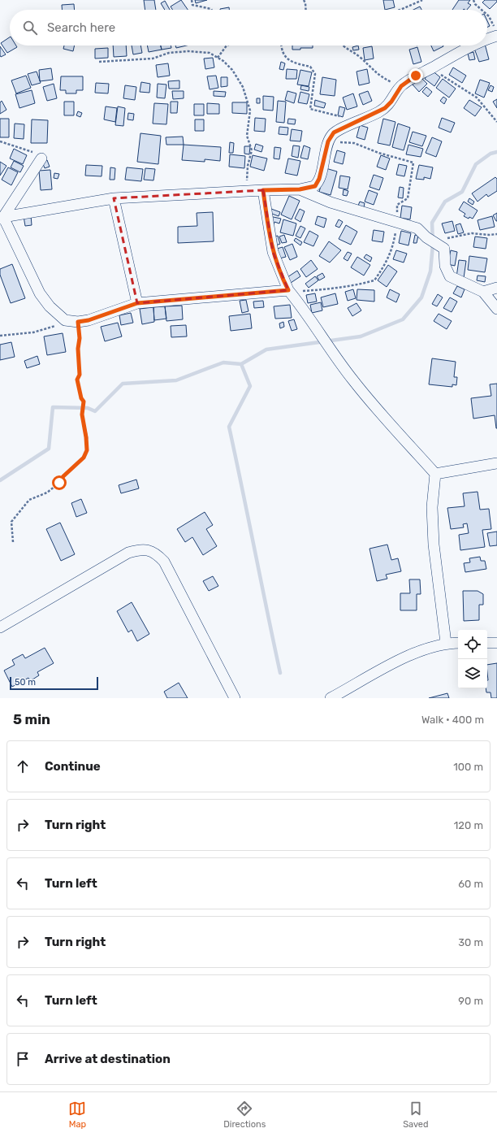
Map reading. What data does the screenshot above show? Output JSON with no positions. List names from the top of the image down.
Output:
{
  "scale_bar": "50 m",
  "page": {
    "search": "Search here",
    "scale": "50 m",
    "heading": ["5 min", "Walk · 400 m"],
    "list": [
      ["Continue", "100 m"],
      ["Turn right", "120 m"],
      ["Turn left", "60 m"],
      ["Turn right", "30 m"],
      ["Turn left", "90 m"],
      "Arrive at destination"
    ],
    "nav": ["Map", "Directions", "Saved"]
  }
}
